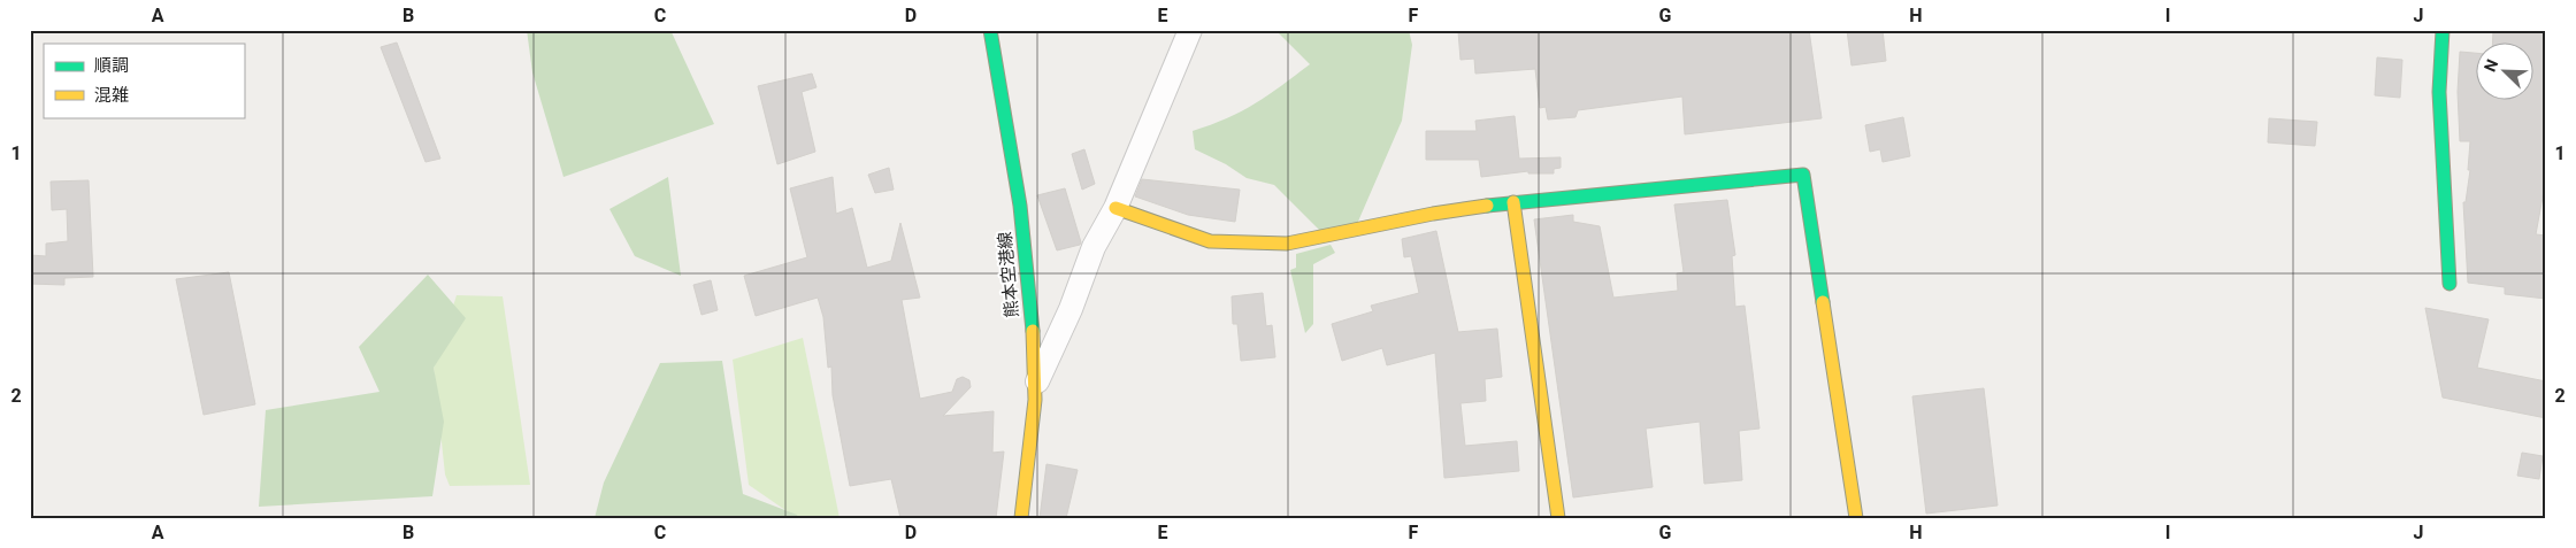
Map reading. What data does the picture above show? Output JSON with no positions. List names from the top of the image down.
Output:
{
  "streets": {
    "street": ["熊本空港線"]
  },
  "legend": ["順調", "混雑"],
  "north": "top left",
  "grid": {
    "columns": [
      "A",
      "B",
      "C",
      "D",
      "E",
      "F",
      "G",
      "H",
      "I",
      "J"
    ],
    "rows": ["1", "2"]
  }
}
